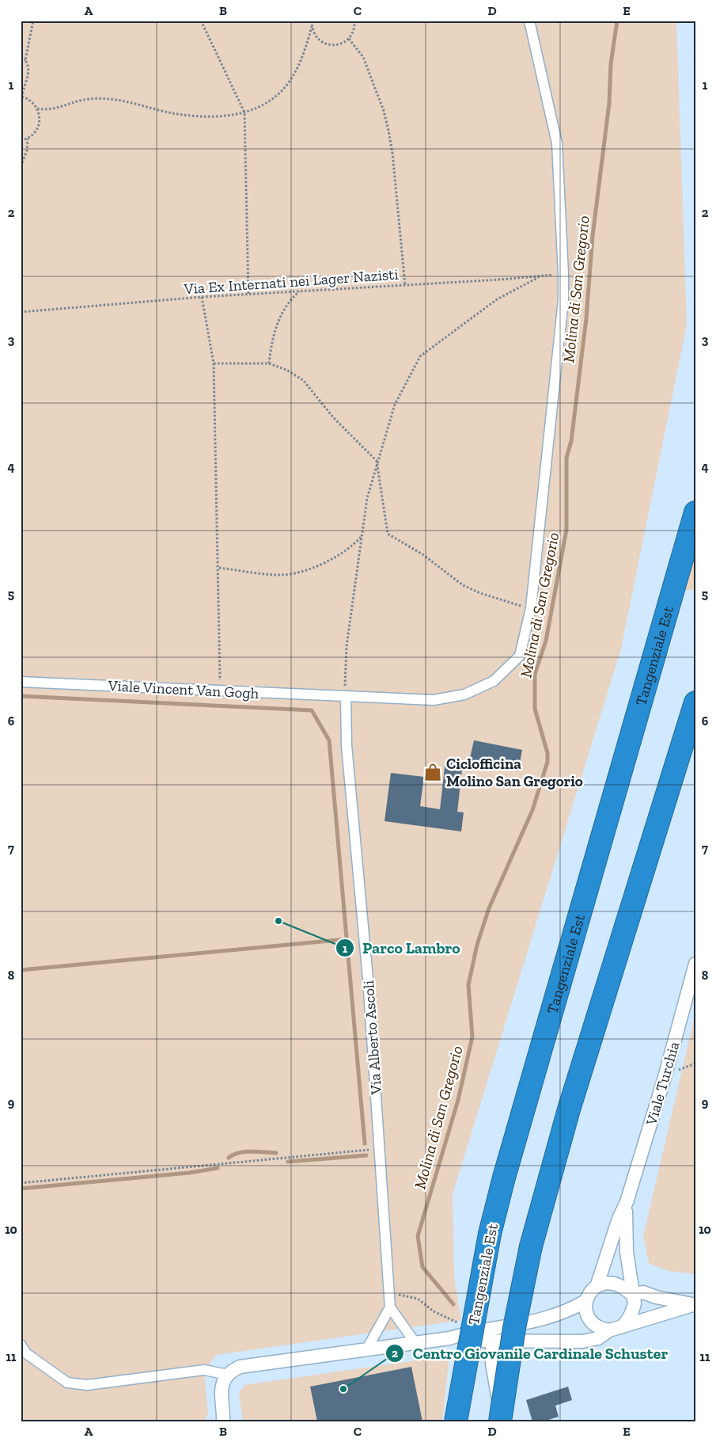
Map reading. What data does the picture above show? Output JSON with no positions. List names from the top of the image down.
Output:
{
  "streets": {
    "highway": ["Tangenziale Est"],
    "street": ["Viale Vincent Van Gogh", "Via Alberto Ascoli", "Viale Turchia"],
    "path": ["Via Ex Internati nei Lager Nazisti"]
  },
  "crossings": [
    ["Via Ex Internati nei Lager Nazisti", "Viale Vincent Van Gogh"],
    ["Viale Vincent Van Gogh", "Via Alberto Ascoli"]
  ],
  "water": ["Molina di San Gregorio"],
  "places": {
    "shop": ["Ciclofficina Molino San Gregorio"],
    "other": ["Parco Lambro", "Centro Giovanile Cardinale Schuster"]
  },
  "grid": {
    "columns": [
      "A",
      "B",
      "C",
      "D",
      "E"
    ],
    "rows": [
      "1",
      "2",
      "3",
      "4",
      "5",
      "6",
      "7",
      "8",
      "9",
      "10",
      "11"
    ]
  }
}
